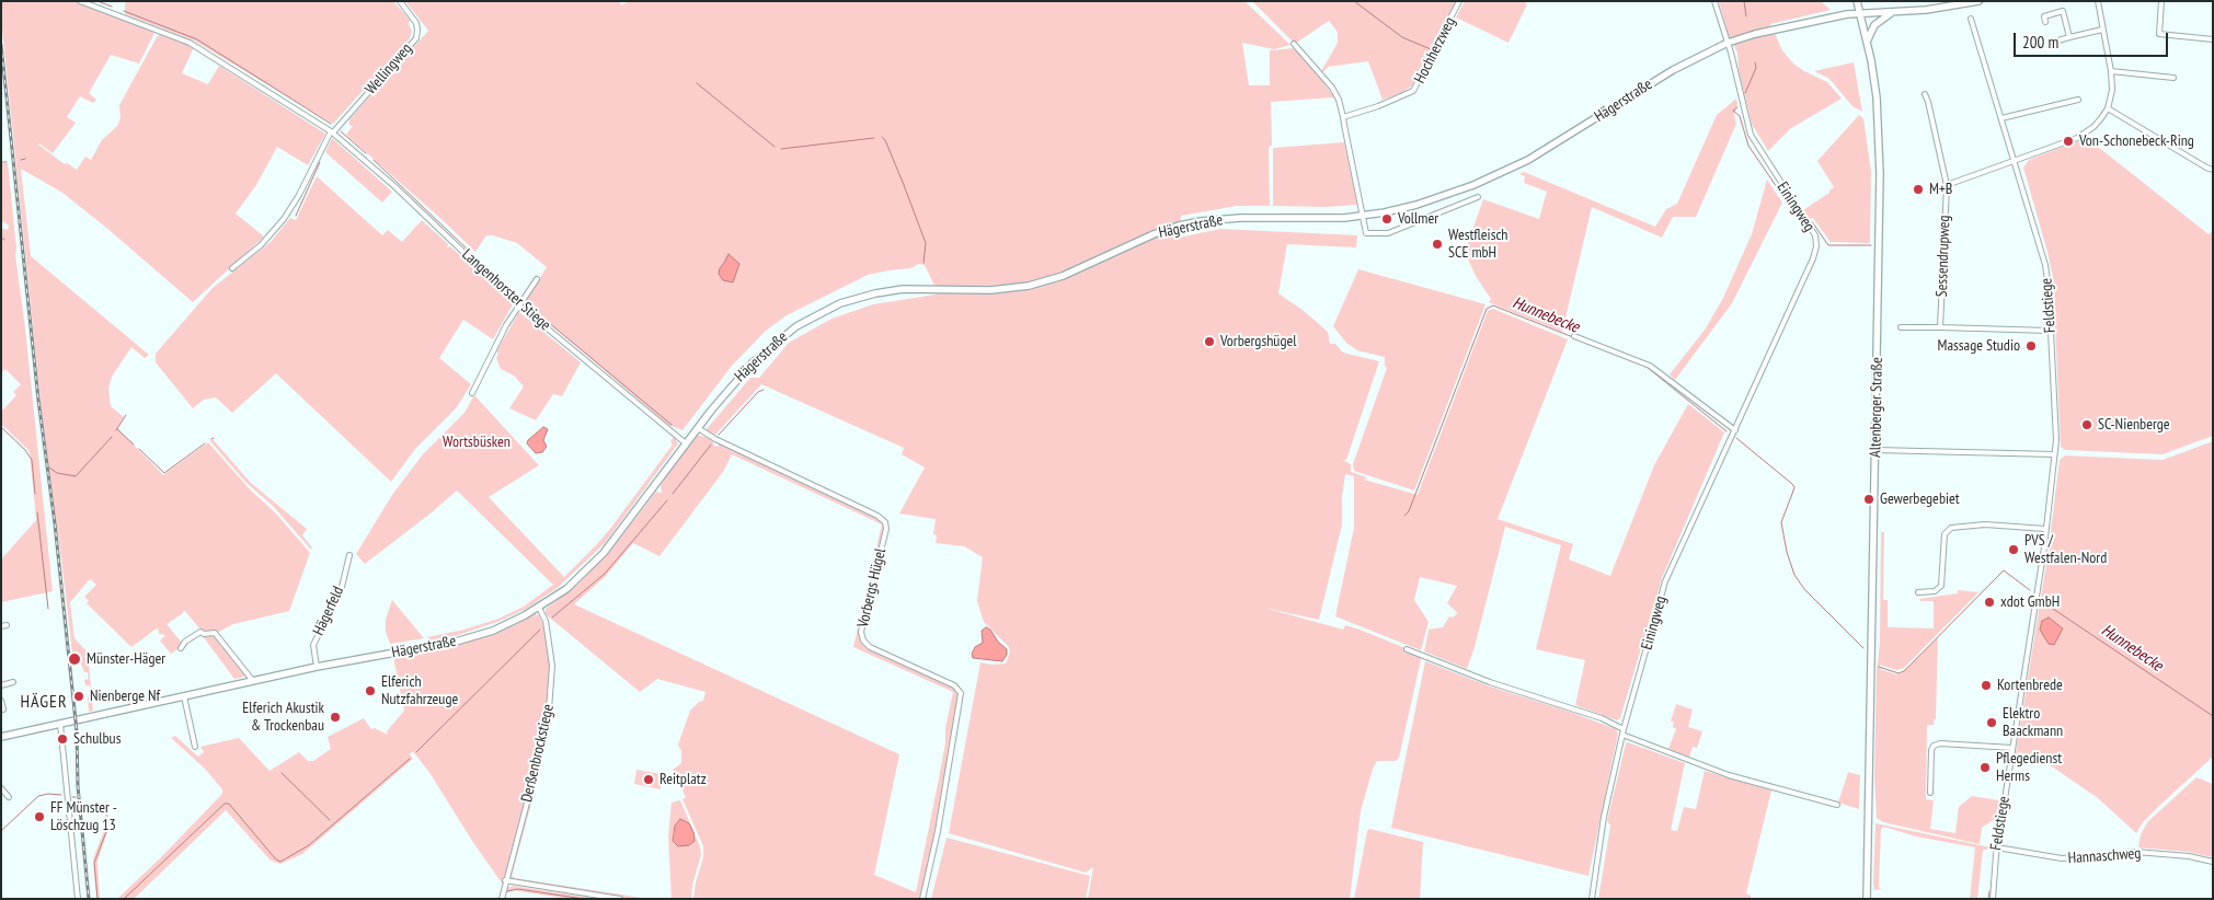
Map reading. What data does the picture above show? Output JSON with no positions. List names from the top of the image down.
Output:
{
  "streets": {
    "main road": ["Hägerstraße", "Altenberger Straße"],
    "street": [
      "Hochherzweg",
      "Wellingweg",
      "Einingweg",
      "Sessendrupweg",
      "Langenhorster Stiege",
      "Feldstiege",
      "Vorbergs Hügel",
      "Hägerfeld",
      "Derßenbrockstiege",
      "Hannaschweg"
    ]
  },
  "crossings": [
    ["Wellingweg", "Langenhorster Stiege"],
    ["Hägerstraße", "Einingweg"],
    ["Hägerstraße", "Langenhorster Stiege"],
    ["Hägerstraße", "Altenberger Straße"],
    ["Hägerstraße", "Vorbergs Hügel"],
    ["Hägerstraße", "Hägerfeld"],
    ["Hägerstraße", "Derßenbrockstiege"],
    ["Feldstiege", "Hannaschweg"]
  ],
  "districts": ["HÄGER"],
  "water": ["Hunnebecke"],
  "parks": ["Wortsbüsken"],
  "places": [
    "Von-Schonebeck-Ring",
    "M+B",
    "Vollmer",
    "Westfleisch SCE mbH",
    "Vorbergshügel",
    "Massage Studio",
    "SC-Nienberge",
    "Gewerbegebiet",
    "PVS / Westfalen-Nord",
    "xdot GmbH",
    "Münster-Häger",
    "Kortenbrede",
    "Elferich Nutzfahrzeuge",
    "Nienberge Nf",
    "Elferich Akustik & Trockenbau",
    "Elektro Baackmann",
    "Schulbus",
    "Pflegedienst Herms",
    "Reitplatz",
    "FF Münster - Löschzug 13"
  ],
  "scale_bar": "200 m"
}
